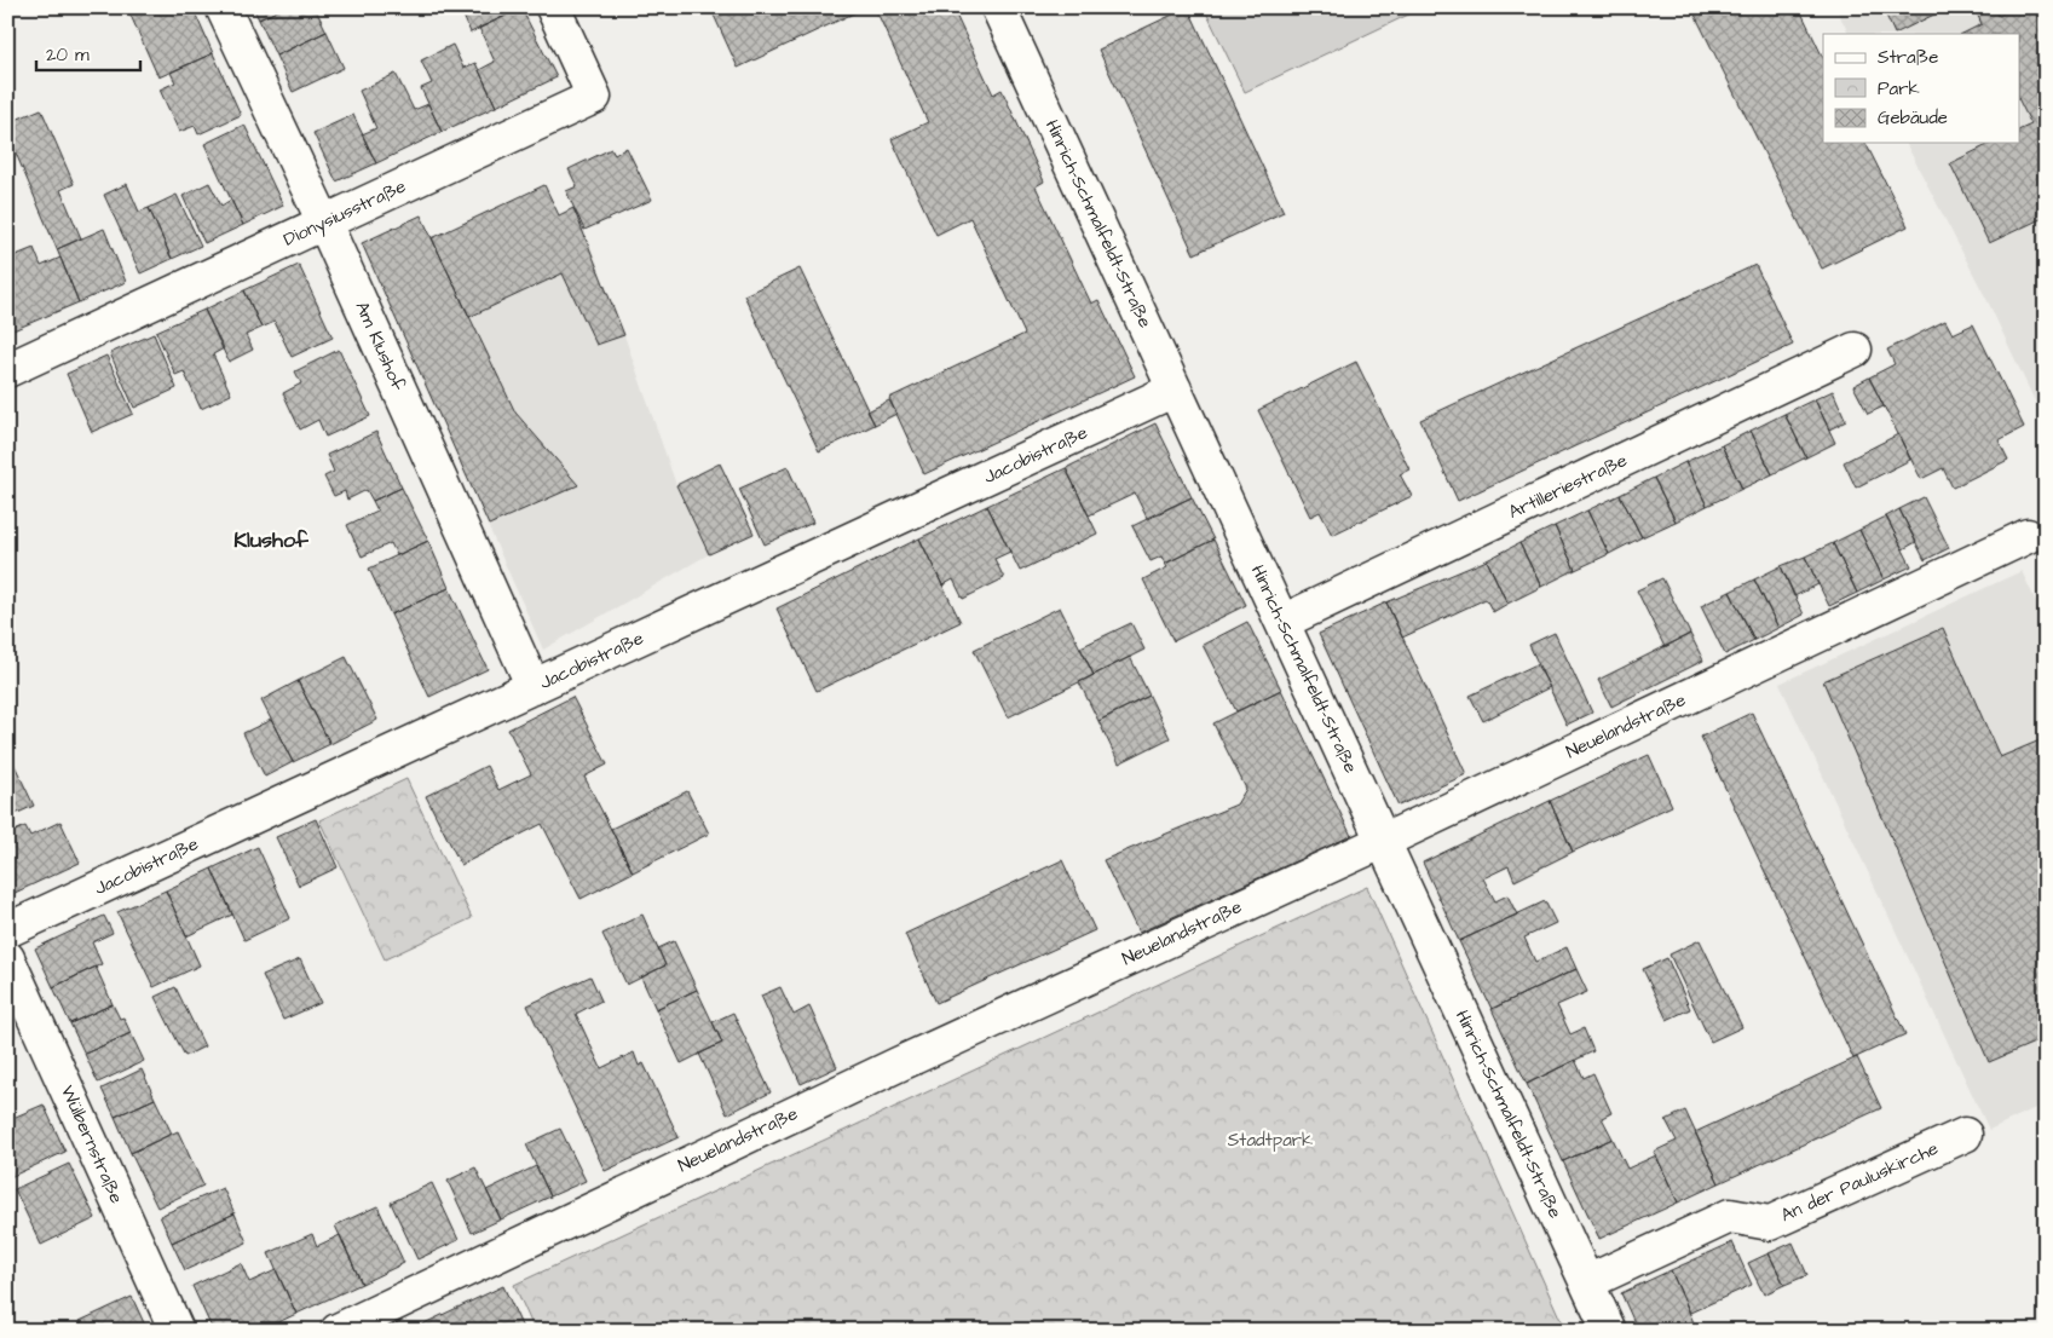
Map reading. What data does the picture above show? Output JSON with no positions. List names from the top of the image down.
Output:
{
  "streets": {
    "street": [
      "Dionysiusstraße",
      "Hinrich-Schmalfeldt-Straße",
      "Am Klushof",
      "Jacobistraße",
      "Artilleriestraße",
      "Neuelandstraße",
      "Wülbernstraße",
      "An der Pauluskirche"
    ]
  },
  "crossings": [
    ["Dionysiusstraße", "Am Klushof"],
    ["Hinrich-Schmalfeldt-Straße", "Jacobistraße"],
    ["Hinrich-Schmalfeldt-Straße", "Artilleriestraße"],
    ["Hinrich-Schmalfeldt-Straße", "Neuelandstraße"],
    ["Hinrich-Schmalfeldt-Straße", "An der Pauluskirche"],
    ["Am Klushof", "Jacobistraße"]
  ],
  "districts": ["Klushof"],
  "parks": ["Stadtpark"],
  "legend": ["Straße", "Park", "Gebäude"],
  "scale_bar": "20 m"
}
